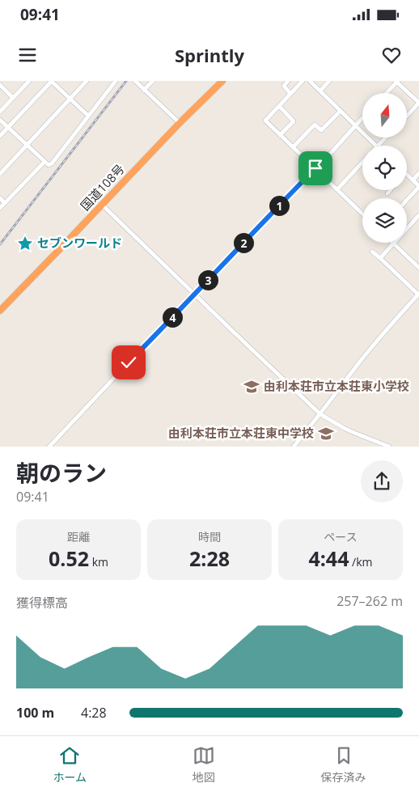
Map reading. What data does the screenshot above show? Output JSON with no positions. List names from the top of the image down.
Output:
{
  "streets": {
    "highway": ["国道108号"]
  },
  "places": {
    "place": ["セブンワールド"],
    "school or university": ["由利本荘市立本荘東小学校", "由利本荘市立本荘東中学校"]
  },
  "north": "top",
  "page": {
    "status": "09:41",
    "header": "Sprintly",
    "pins": [
      "1",
      "2",
      "3",
      "4"
    ],
    "heading": ["朝のラン", "09:41"],
    "stats": [
      ["距離", "0.52 km"],
      ["時間", "2:28"],
      ["ペース", "4:44 /km"]
    ],
    "chart": ["獲得標高", "257–262 m"],
    "list": [
      {
        "name": "100 m",
        "note": "4:28"
      }
    ],
    "tabs": ["ホーム", "地図", "保存済み"]
  }
}
